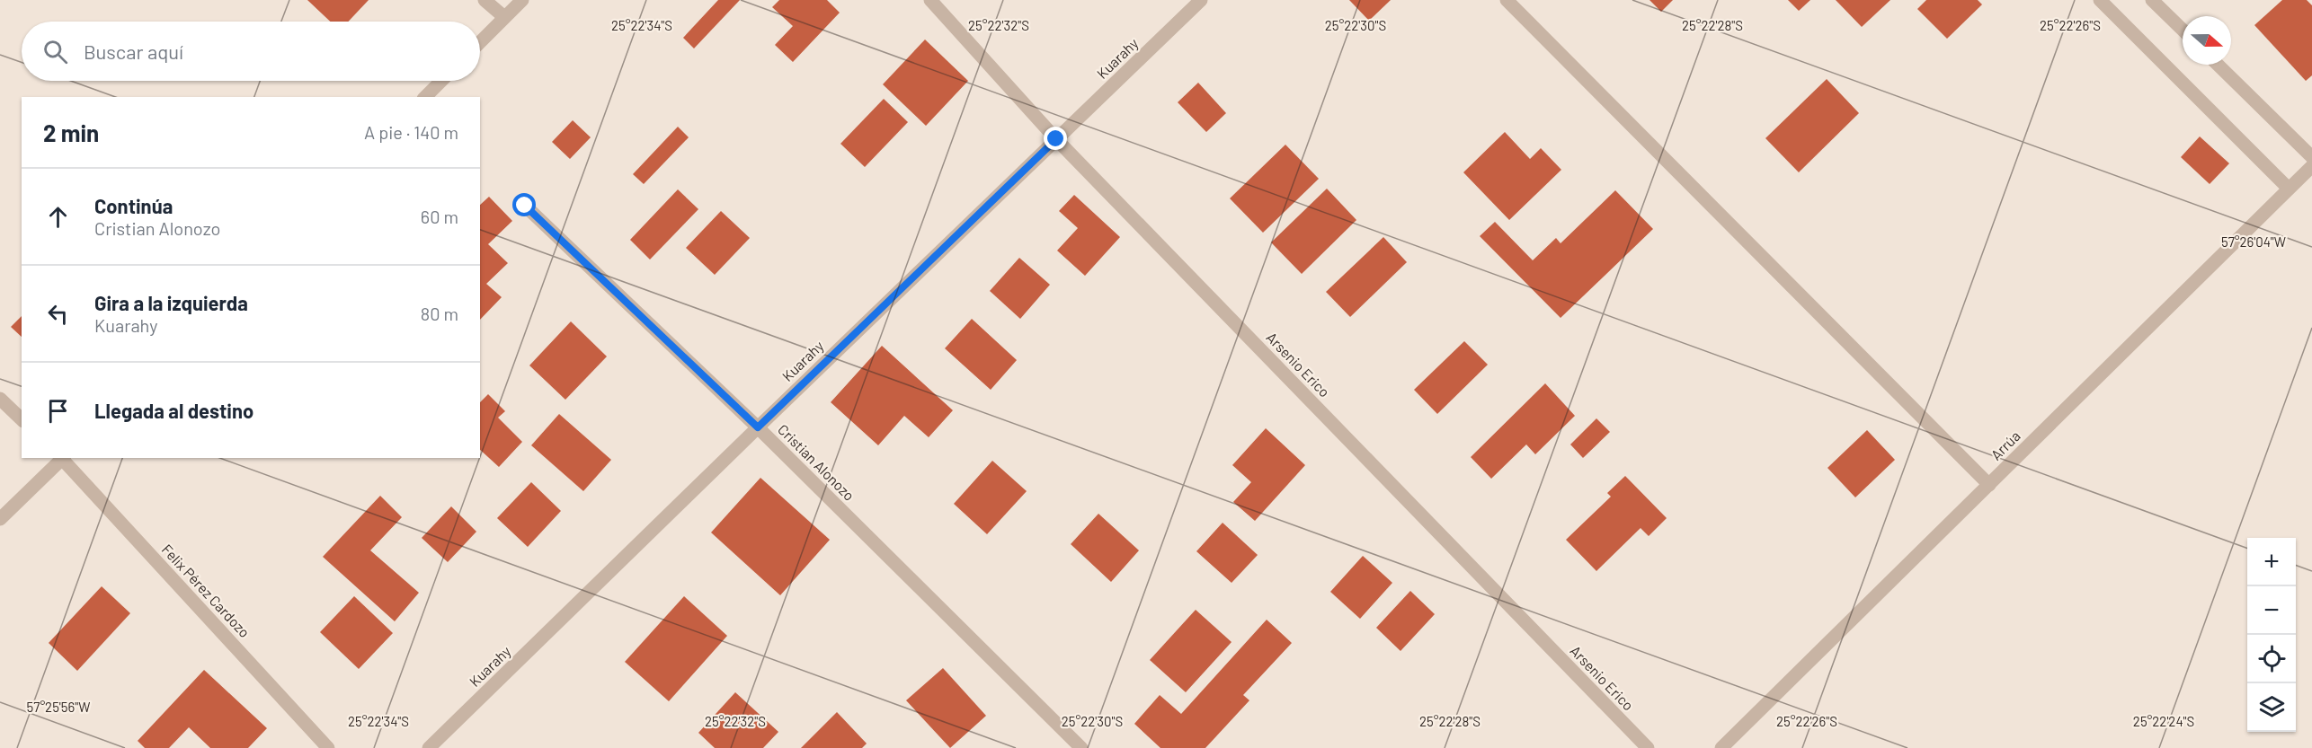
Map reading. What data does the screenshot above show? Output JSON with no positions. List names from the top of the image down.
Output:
{
  "streets": {
    "street": [
      "Kuarahy",
      "Arsenio Erico",
      "Arrúa",
      "Cristian Alonozo",
      "Felix Pérez Cardozo"
    ]
  },
  "crossings": [
    ["Kuarahy", "Arsenio Erico"],
    ["Kuarahy", "Cristian Alonozo"]
  ],
  "north": "right",
  "page": {
    "search": "Buscar aquí",
    "heading": ["2 min", "A pie · 140 m"],
    "list": [
      ["Continúa", "Cristian Alonozo", "60 m"],
      ["Gira a la izquierda", "Kuarahy", "80 m"],
      "Llegada al destino"
    ],
    "map_buttons": ["+", "−"]
  },
  "coordinates": [
    "25°22'34\"S",
    "25°22'32\"S",
    "25°22'30\"S",
    "25°22'28\"S",
    "25°22'26\"S",
    "57°26'04\"W",
    "57°25'56\"W",
    "25°22'24\"S"
  ]
}
